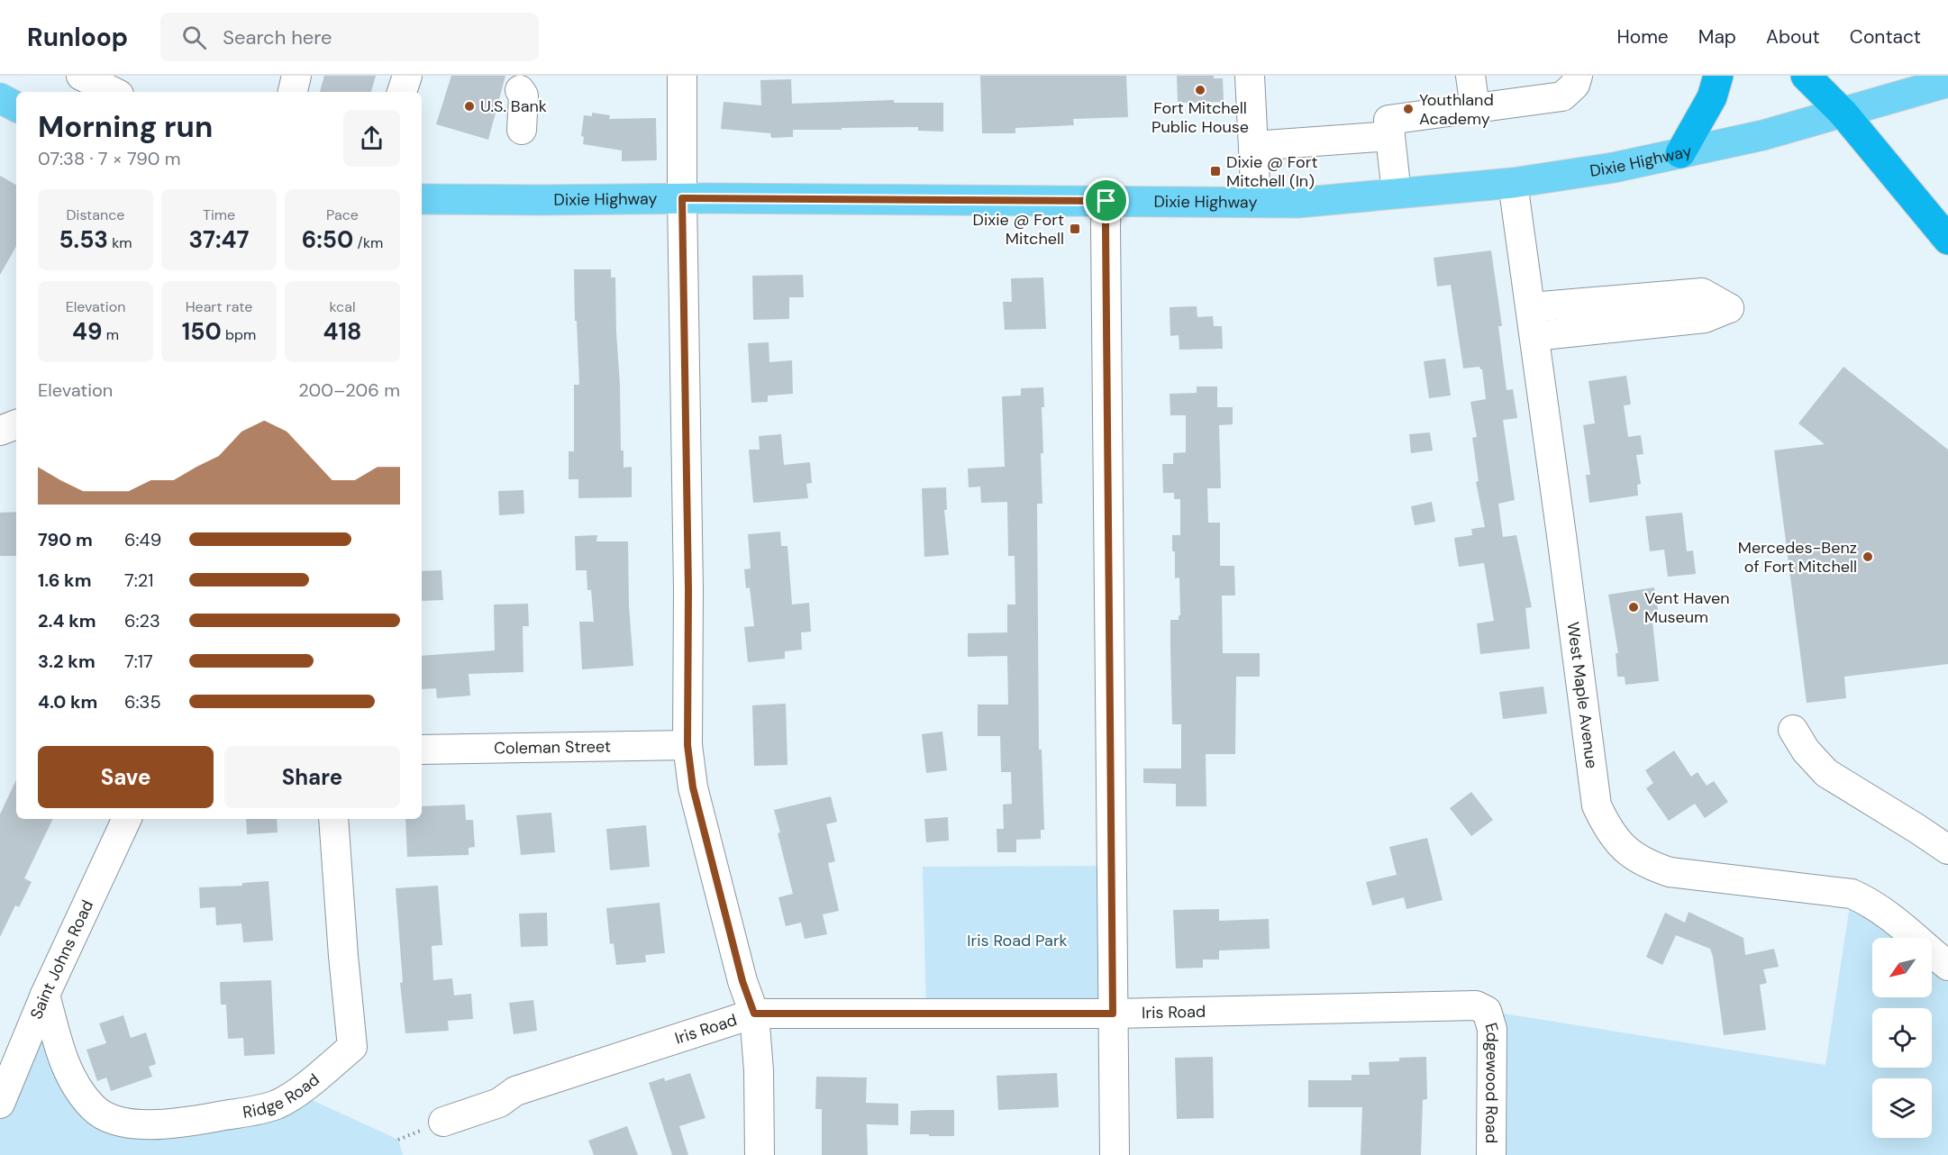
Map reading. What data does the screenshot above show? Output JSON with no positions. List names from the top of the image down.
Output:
{
  "streets": {
    "main road": ["Dixie Highway"],
    "street": [
      "West Maple Avenue",
      "Coleman Street",
      "Saint Johns Road",
      "Iris Road",
      "Edgewood Road",
      "Ridge Road"
    ]
  },
  "crossings": [
    ["Dixie Highway", "West Maple Avenue"],
    ["Saint Johns Road", "Ridge Road"],
    ["Iris Road", "Edgewood Road"]
  ],
  "parks": ["Iris Road Park"],
  "places": {
    "other": [
      "Fort Mitchell Public House",
      "U.S. Bank",
      "Youthland Academy",
      "Mercedes-Benz of Fort Mitchell",
      "Vent Haven Museum"
    ],
    "transit": ["Dixie @ Fort Mitchell (In)", "Dixie @ Fort Mitchell"]
  },
  "north": "bottom left",
  "page": {
    "header": "Runloop",
    "search": "Search here",
    "nav": [
      "Home",
      "Map",
      "About",
      "Contact"
    ],
    "heading": ["Morning run", "07:38 · 7 × 790 m"],
    "stats": [
      ["Distance", "5.53 km"],
      ["Time", "37:47"],
      ["Pace", "6:50 /km"],
      ["Elevation", "49 m"],
      ["Heart rate", "150 bpm"],
      ["kcal", "418"]
    ],
    "chart": ["Elevation", "200–206 m"],
    "list": [
      {
        "name": "790 m",
        "note": "6:49"
      },
      {
        "name": "1.6 km",
        "note": "7:21"
      },
      {
        "name": "2.4 km",
        "note": "6:23"
      },
      {
        "name": "3.2 km",
        "note": "7:17"
      },
      {
        "name": "4.0 km",
        "note": "6:35"
      }
    ],
    "buttons": ["Save", "Share"]
  }
}
